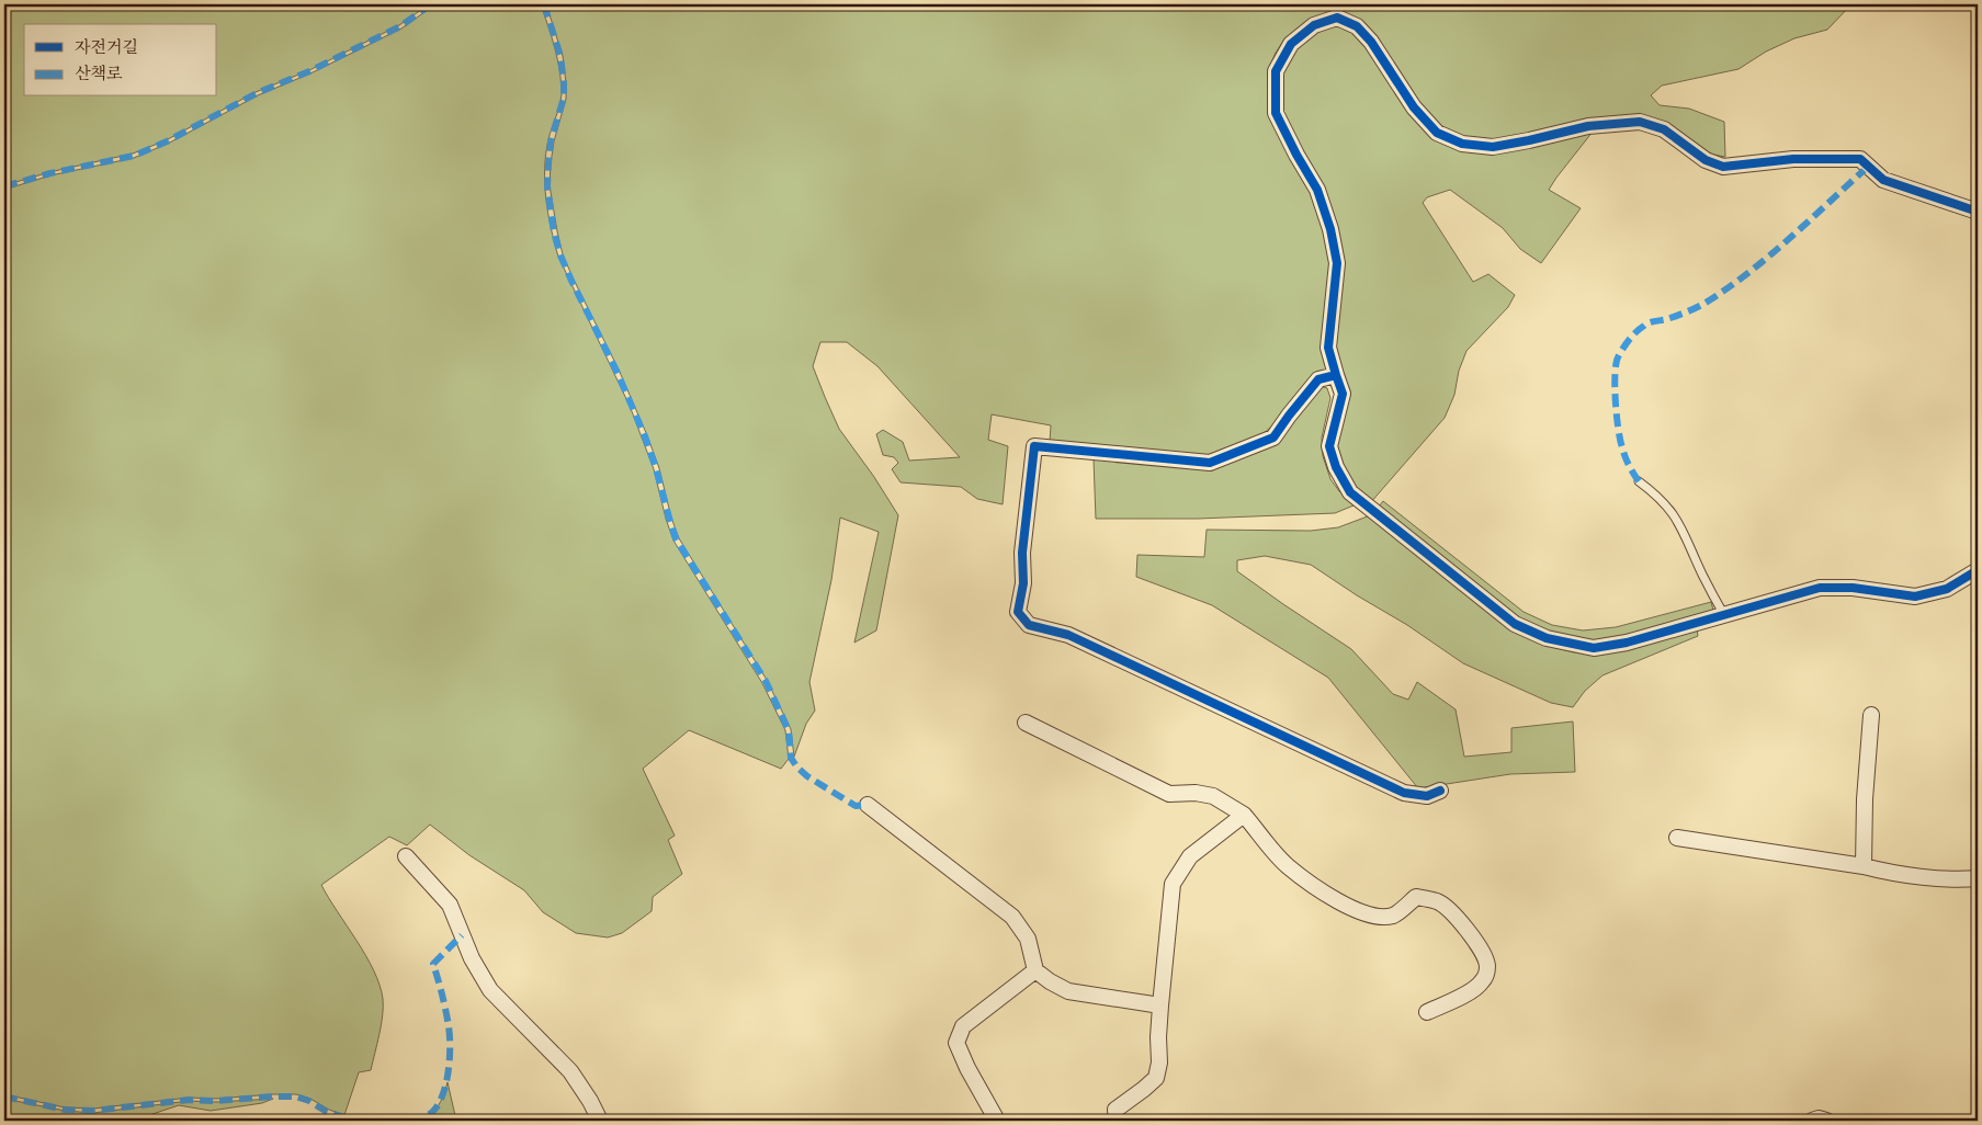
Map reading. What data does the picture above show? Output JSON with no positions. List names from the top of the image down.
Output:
{
  "legend": ["자전거길", "산책로"]
}
